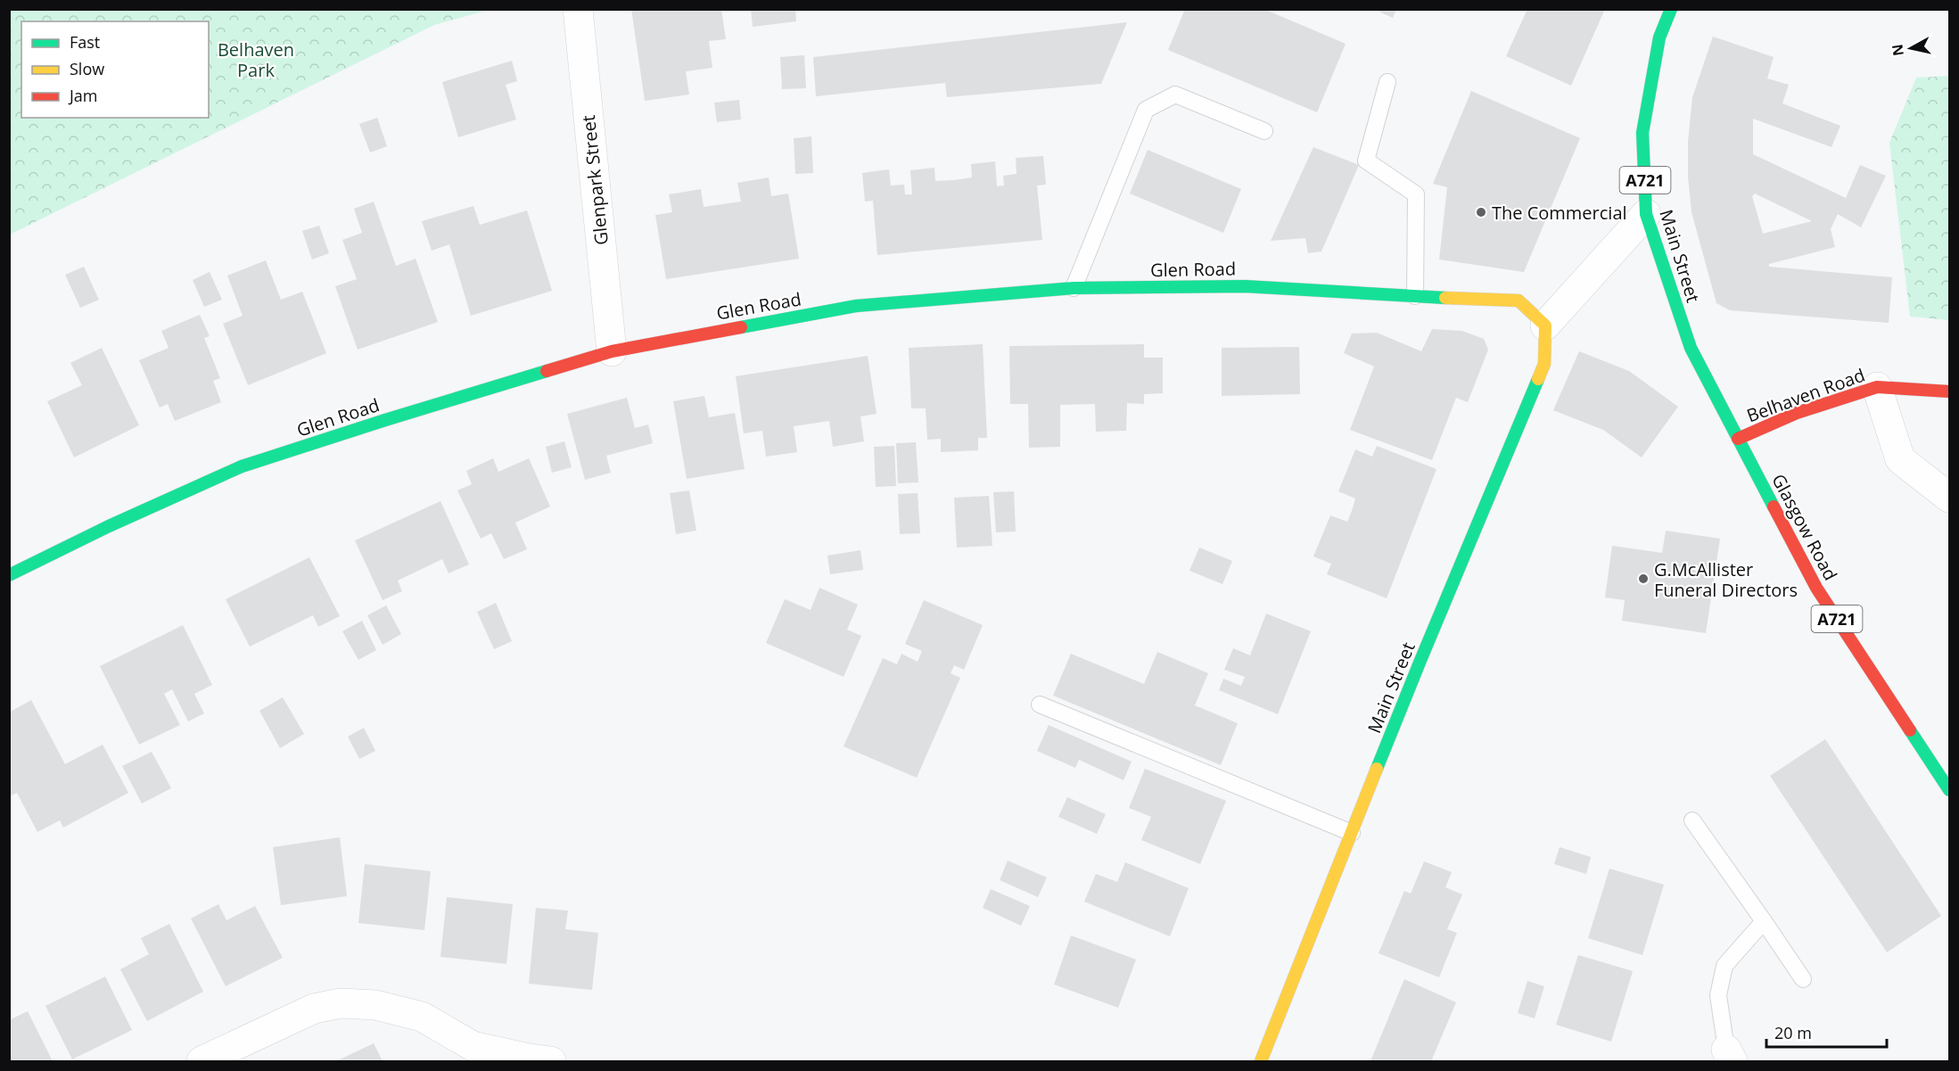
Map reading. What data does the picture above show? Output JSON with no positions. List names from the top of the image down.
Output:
{
  "streets": {
    "street": [
      "Glenpark Street",
      "A721",
      "Main Street",
      "Glen Road",
      "Belhaven Road",
      "Glasgow Road"
    ]
  },
  "crossings": [
    ["Glenpark Street", "Glen Road"],
    ["Main Street", "Glen Road"],
    ["Main Street", "Belhaven Road"],
    ["Main Street", "Glasgow Road"],
    ["Belhaven Road", "Glasgow Road"]
  ],
  "parks": ["Belhaven Park"],
  "places": ["The Commercial", "G.McAllister Funeral Directors"],
  "legend": ["Fast", "Slow", "Jam"],
  "scale_bar": "20 m",
  "north": "left"
}
